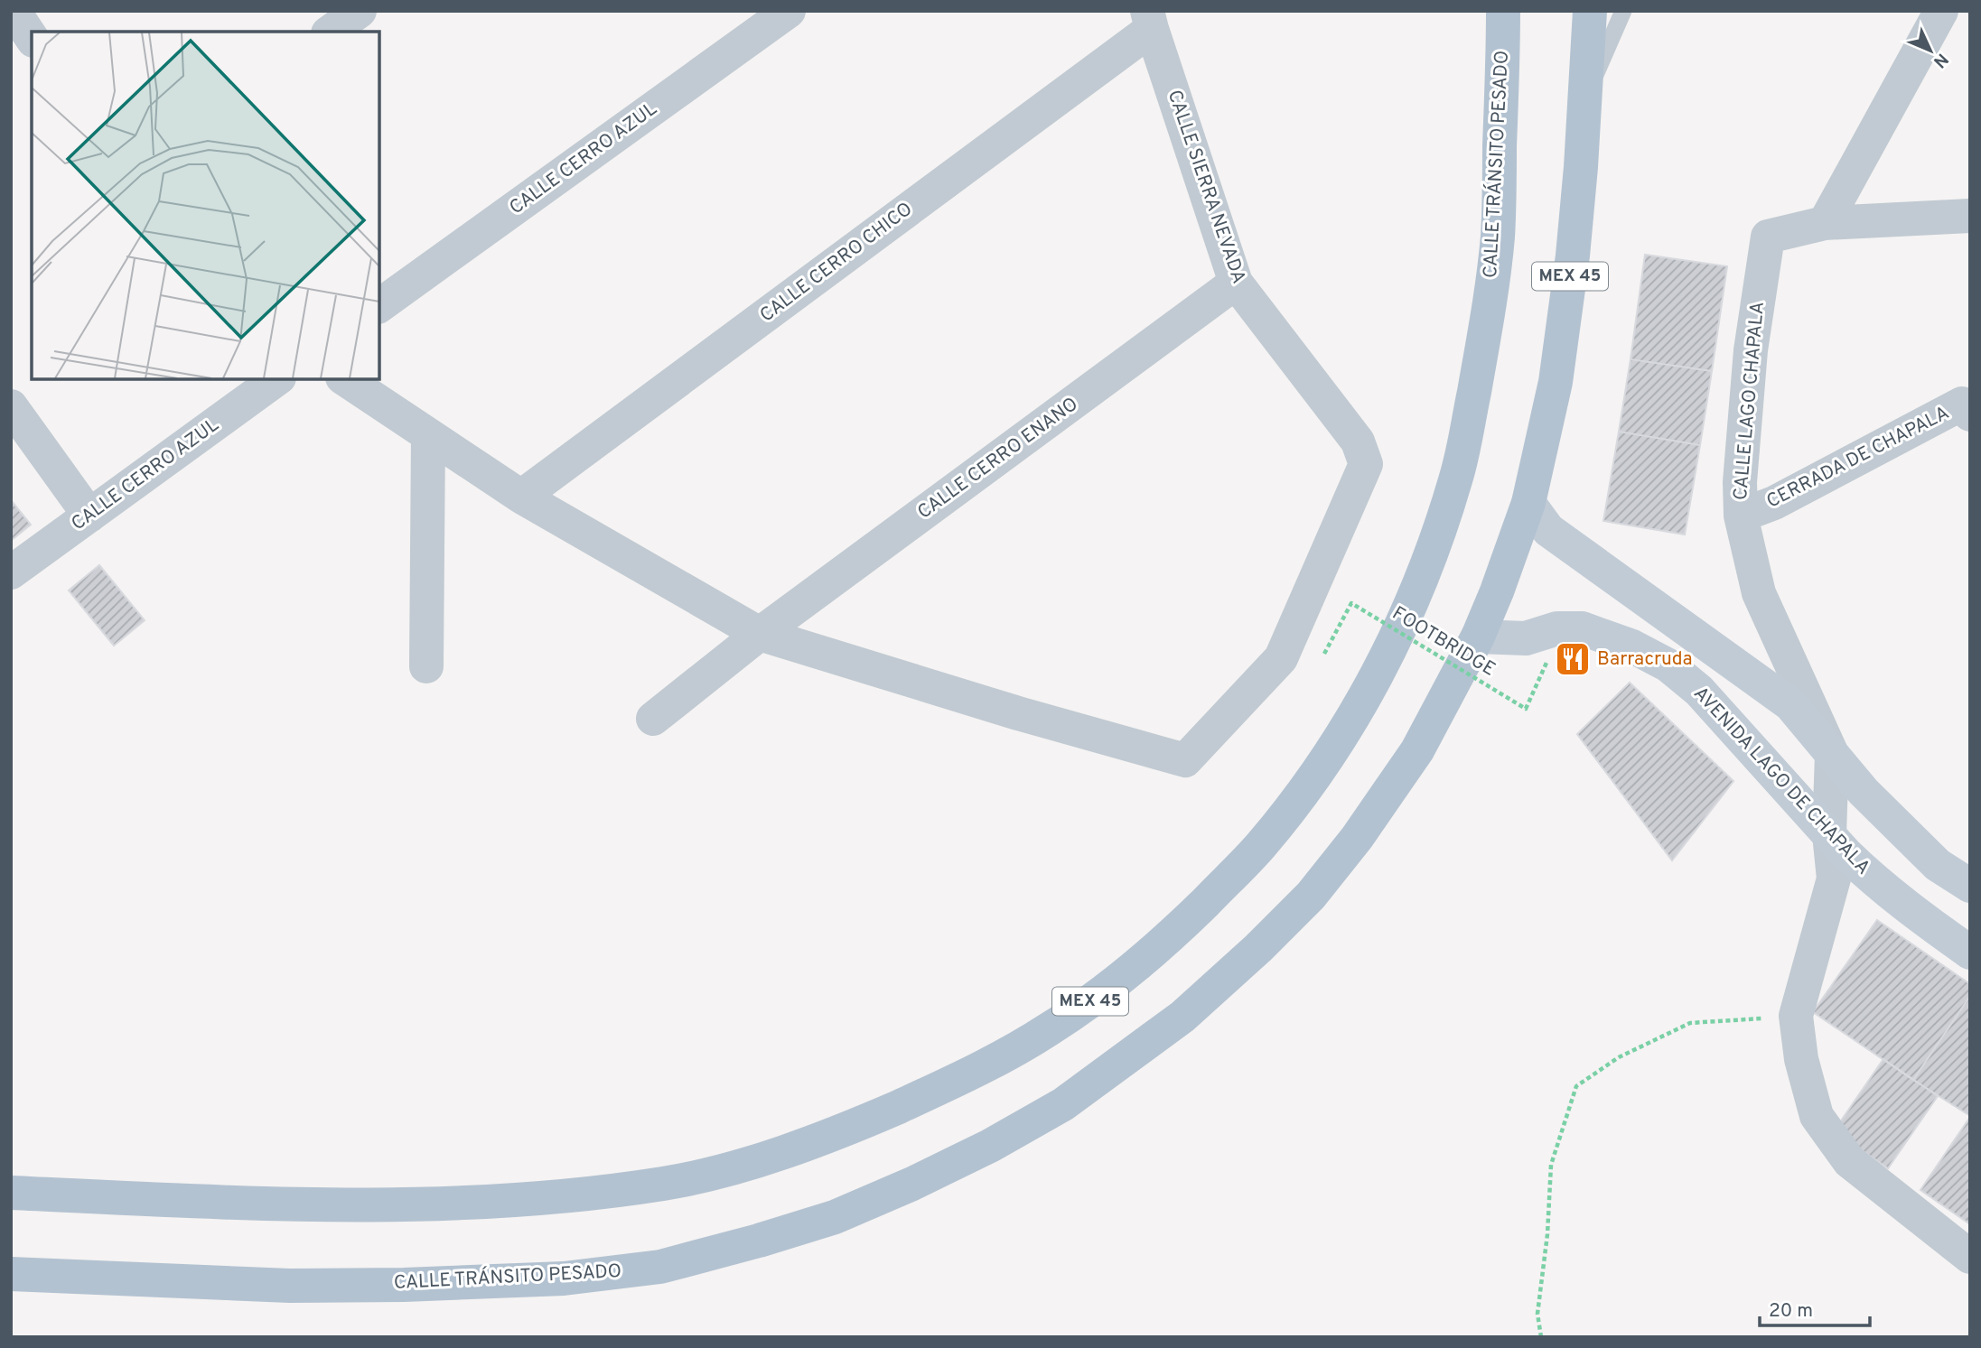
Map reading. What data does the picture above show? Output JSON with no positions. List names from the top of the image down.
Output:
{
  "streets": {
    "main road": ["CALLE TRÁNSITO PESADO", "MEX 45"],
    "street": [
      "CALLE CERRO AZUL",
      "CALLE SIERRA NEVADA",
      "CALLE CERRO CHICO",
      "CALLE LAGO CHAPALA",
      "CERRADA DE CHAPALA",
      "CALLE CERRO ENANO",
      "AVENIDA LAGO DE CHAPALA"
    ],
    "path": ["FOOTBRIDGE"]
  },
  "crossings": [
    ["CALLE TRÁNSITO PESADO", "AVENIDA LAGO DE CHAPALA"],
    ["CALLE SIERRA NEVADA", "CALLE CERRO CHICO"],
    ["CALLE SIERRA NEVADA", "CALLE CERRO ENANO"],
    ["CALLE LAGO CHAPALA", "CERRADA DE CHAPALA"],
    ["CALLE LAGO CHAPALA", "AVENIDA LAGO DE CHAPALA"]
  ],
  "places": {
    "restaurant": ["Barracruda"]
  },
  "scale_bar": "20 m",
  "north": "bottom right"
}
